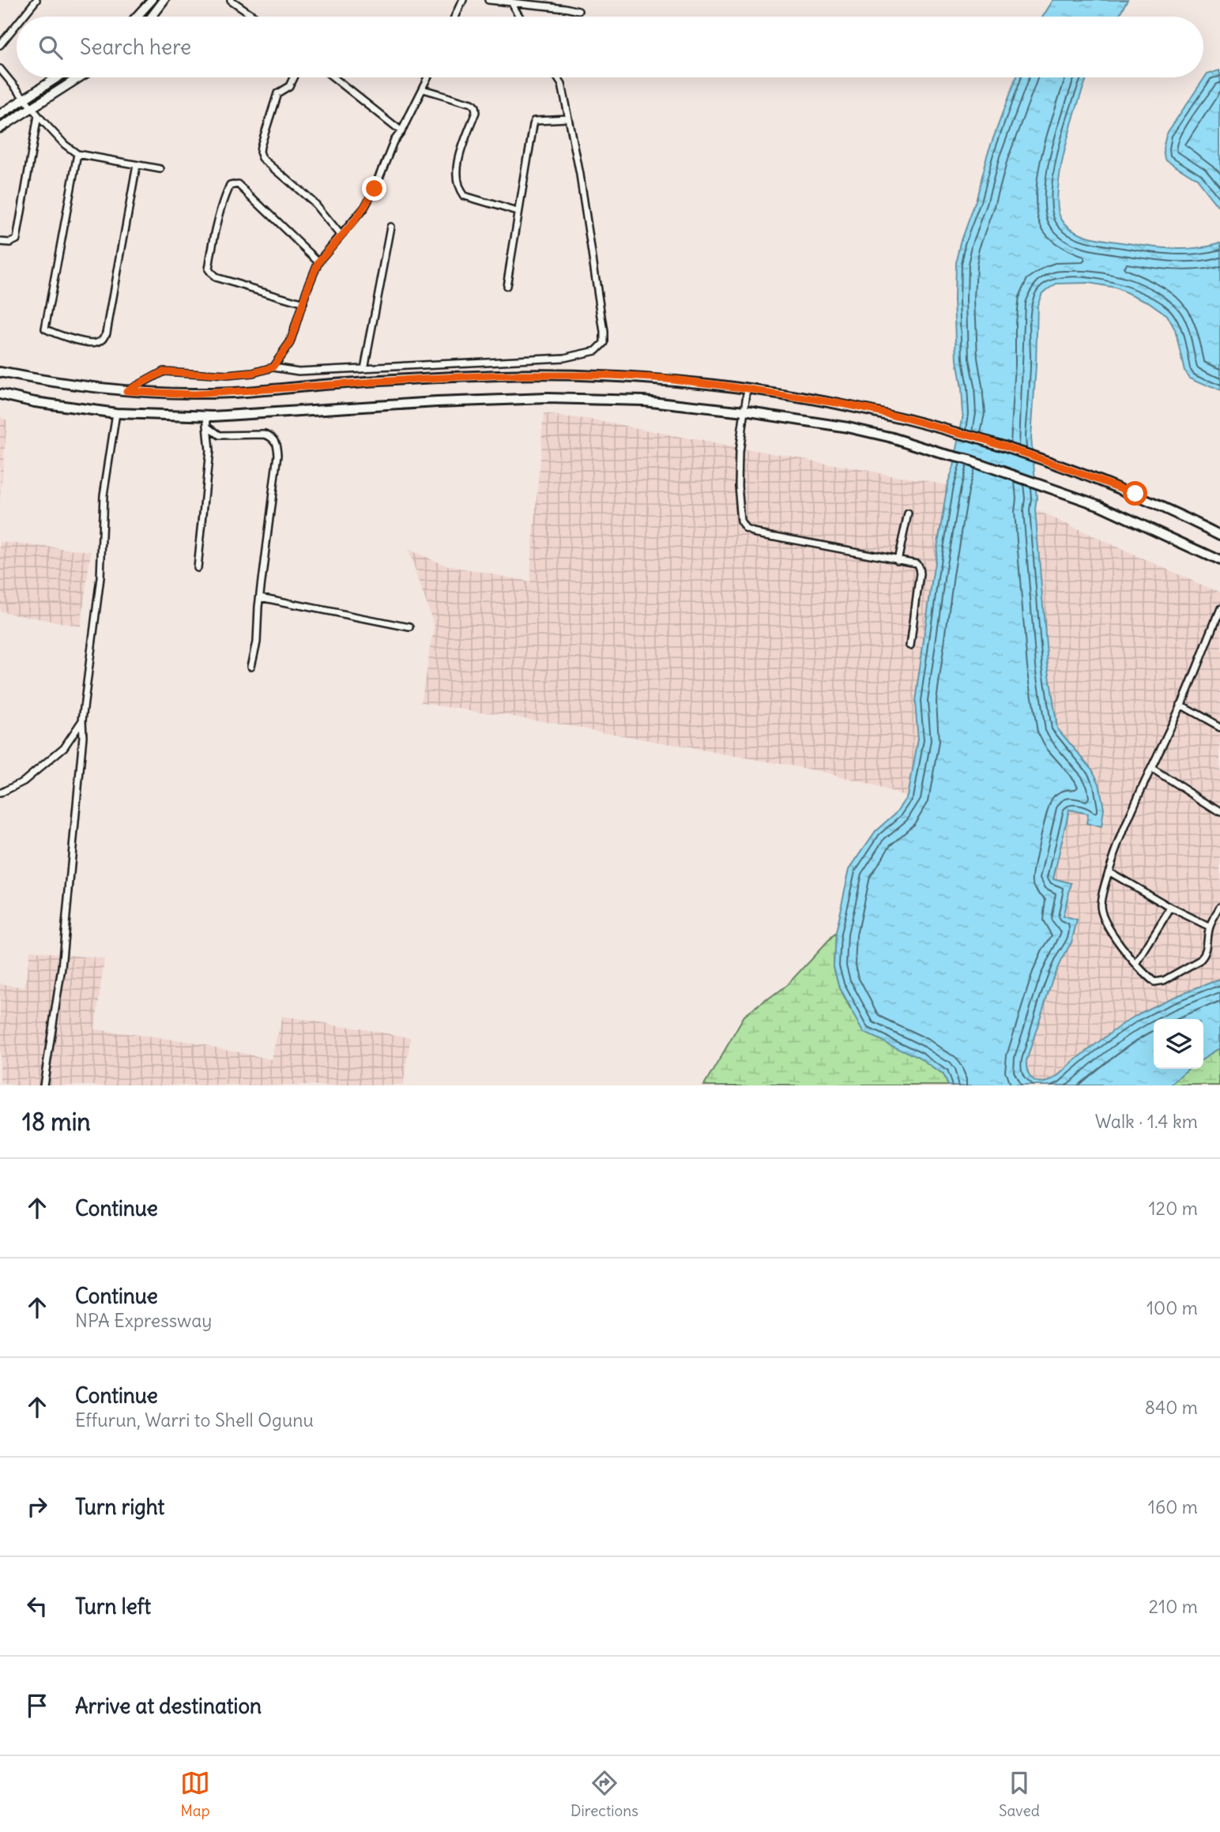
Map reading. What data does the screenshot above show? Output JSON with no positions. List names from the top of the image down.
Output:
{
  "page": {
    "search": "Search here",
    "heading": ["18 min", "Walk · 1.4 km"],
    "list": [
      ["Continue", "120 m"],
      ["Continue", "NPA Expressway", "100 m"],
      ["Continue", "Effurun, Warri to Shell Ogunu", "840 m"],
      ["Turn right", "160 m"],
      ["Turn left", "210 m"],
      "Arrive at destination"
    ],
    "nav": ["Map", "Directions", "Saved"]
  }
}
